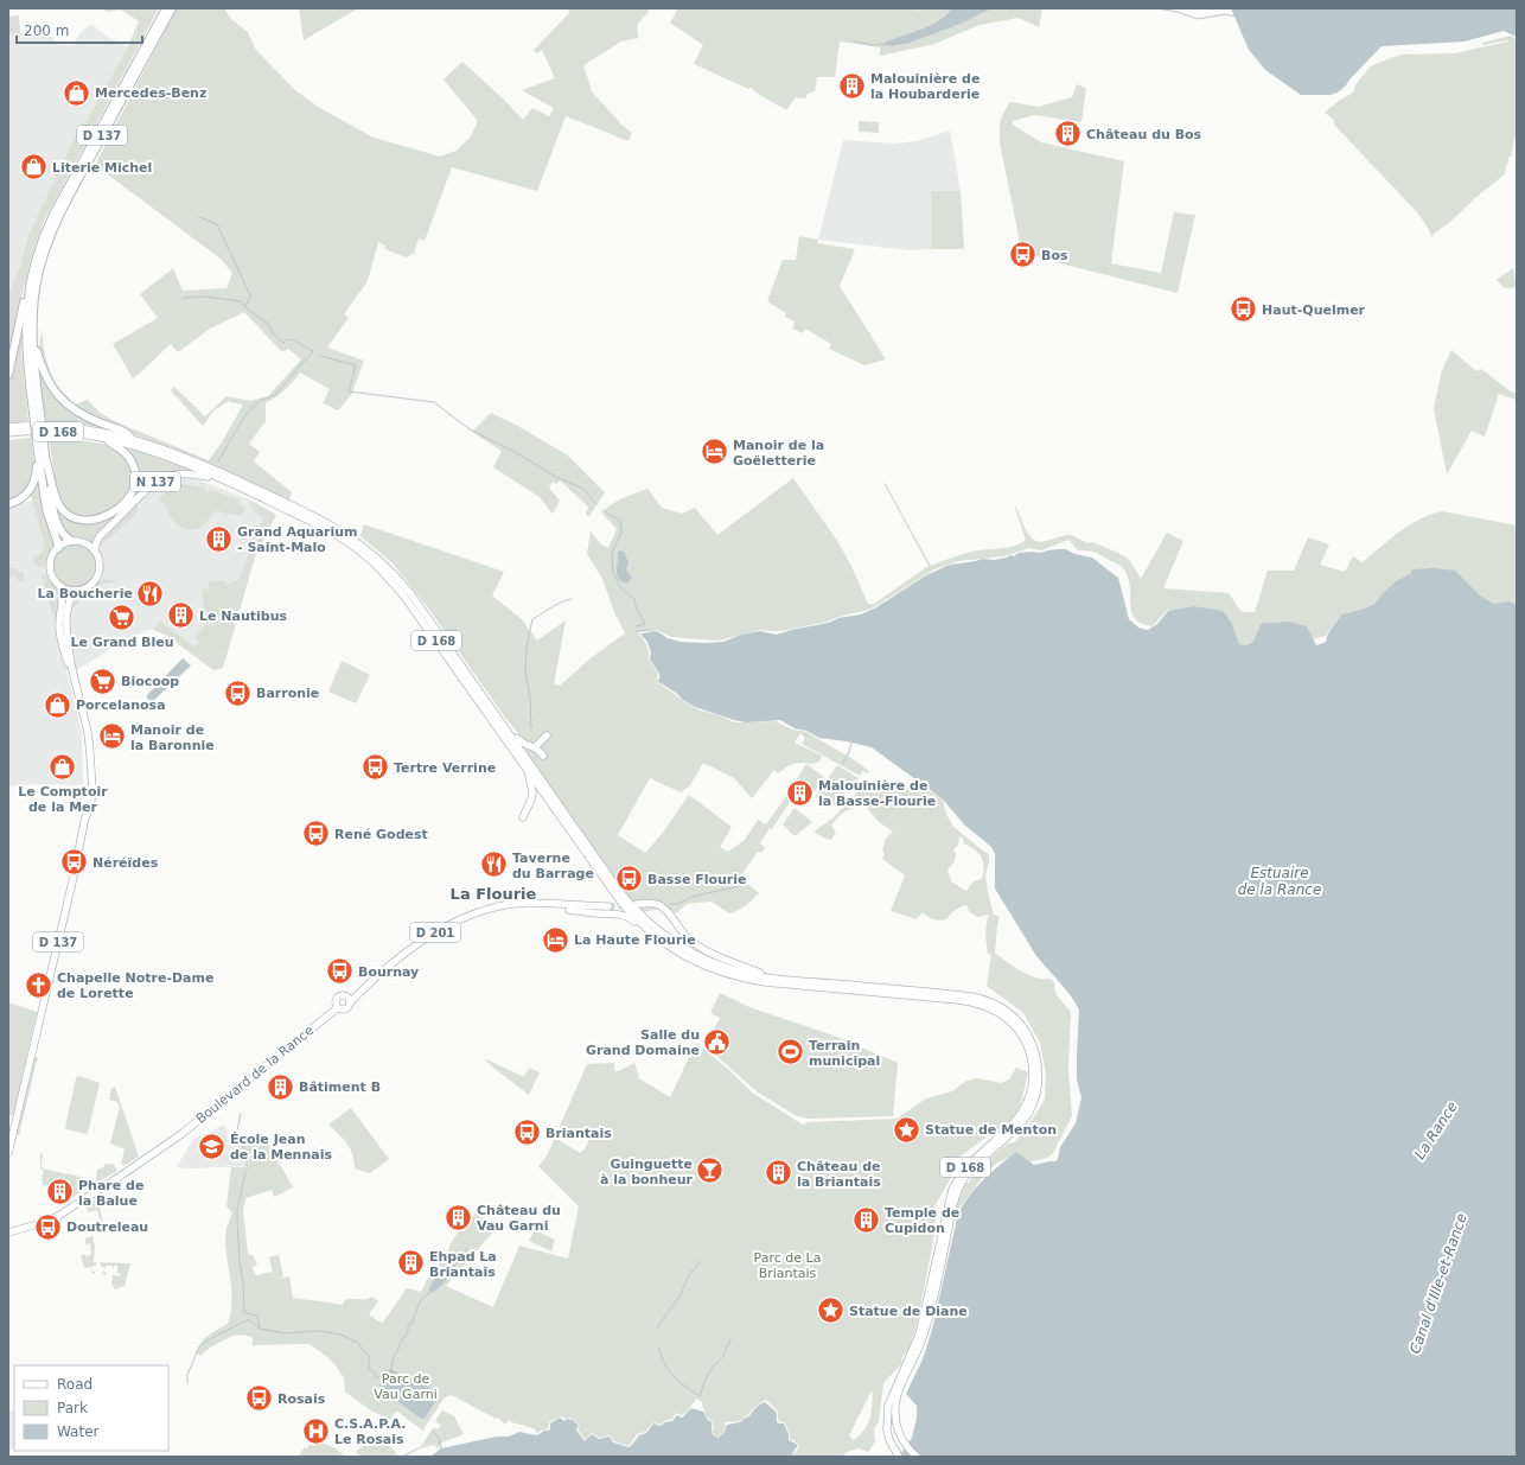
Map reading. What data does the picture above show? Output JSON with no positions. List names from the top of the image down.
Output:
{
  "streets": {
    "highway": ["D 137"],
    "main road": [
      "D 168",
      "N 137",
      "D 201",
      "Boulevard de la Rance"
    ]
  },
  "crossings": [
    ["D 137", "N 137"],
    ["D 168", "N 137"],
    ["D 201", "Boulevard de la Rance"]
  ],
  "districts": ["La Flourie"],
  "water": ["Estuaire de la Rance", "La Rance", "Canal d'Ille-et-Rance"],
  "parks": ["Parc de La Briantais", "Parc de Vau Garni"],
  "places": {
    "building": [
      "Malouinière de la Houbarderie",
      "Château du Bos",
      "Grand Aquarium - Saint-Malo",
      "Le Nautibus",
      "Malouinière de la Basse-Flourie",
      "Bâtiment B",
      "Château de la Briantais",
      "Phare de la Balue",
      "Château du Vau Garni",
      "Temple de Cupidon",
      "Ehpad La Briantais"
    ],
    "shop": [
      "Mercedes-Benz",
      "Literie Michel",
      "Porcelanosa",
      "Le Comptoir de la Mer"
    ],
    "bus stop": [
      "Bos",
      "Haut-Quelmer",
      "Barronie",
      "Tertre Verrine",
      "René Godest",
      "Néréïdes",
      "Basse Flourie",
      "Bournay",
      "Briantais",
      "Doutreleau",
      "Rosais"
    ],
    "hotel": ["Manoir de la Goëletterie", "Manoir de la Baronnie", "La Haute Flourie"],
    "restaurant": ["La Boucherie", "Taverne du Barrage"],
    "supermarket": ["Le Grand Bleu", "Biocoop"],
    "church": ["Chapelle Notre-Dame de Lorette"],
    "public building": ["Salle du Grand Domaine"],
    "sports": ["Terrain municipal"],
    "place": ["Statue de Menton", "Statue de Diane"],
    "school or university": ["École Jean de la Mennais"],
    "bar": ["Guinguette à la bonheur"],
    "hospital": ["C.S.A.P.A. Le Rosais"]
  },
  "legend": ["Road", "Park", "Water"],
  "scale_bar": "200 m"
}
